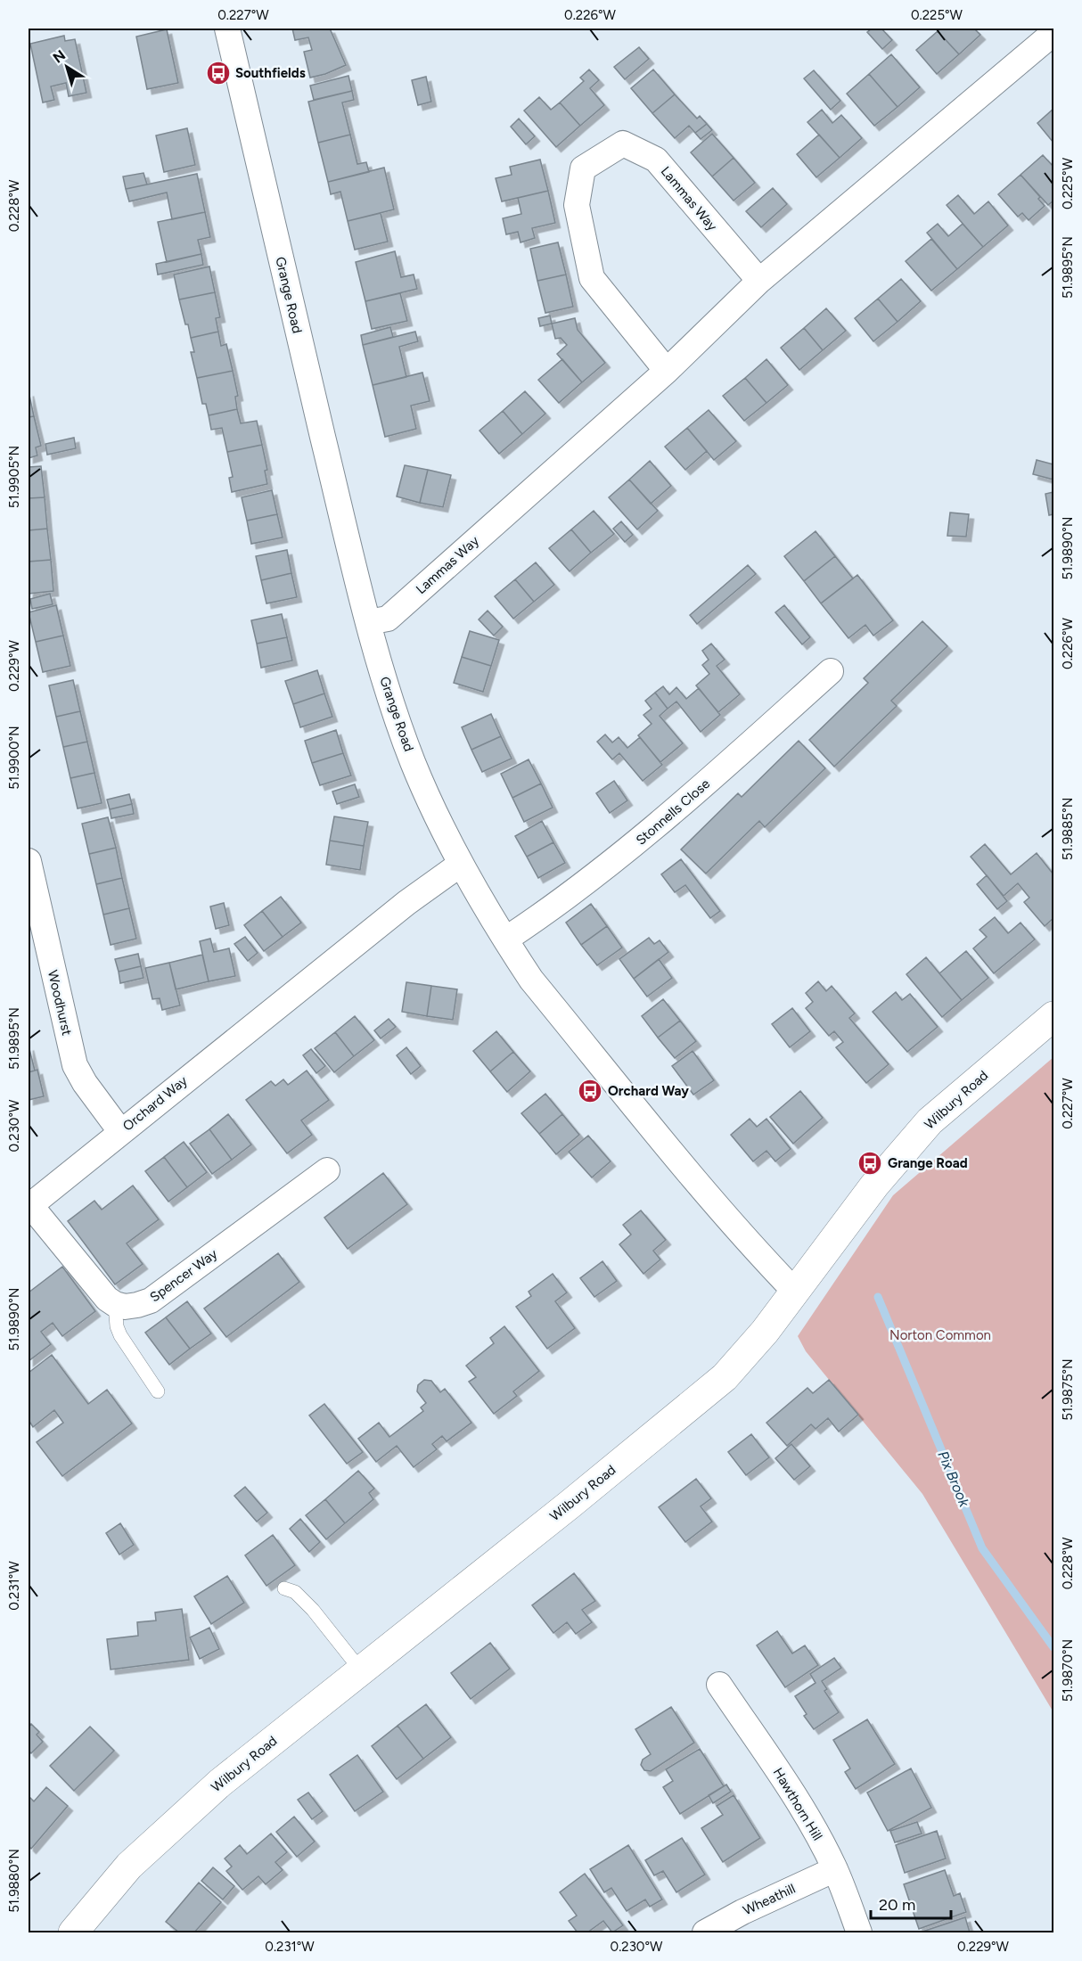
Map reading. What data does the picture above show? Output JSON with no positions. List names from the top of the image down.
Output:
{
  "streets": {
    "street": [
      "Lammas Way",
      "Grange Road",
      "Stonnells Close",
      "Woodhurst",
      "Wilbury Road",
      "Orchard Way",
      "Spencer Way",
      "Hawthorn Hill",
      "Wheathill"
    ]
  },
  "crossings": [
    ["Lammas Way", "Grange Road"],
    ["Grange Road", "Stonnells Close"],
    ["Grange Road", "Wilbury Road"],
    ["Grange Road", "Orchard Way"],
    ["Woodhurst", "Orchard Way"],
    ["Hawthorn Hill", "Wheathill"]
  ],
  "water": ["Pix Brook"],
  "parks": ["Norton Common"],
  "places": {
    "bus stop": ["Southfields", "Orchard Way", "Grange Road"]
  },
  "scale_bar": "20 m",
  "north": "top left",
  "coordinates": [
    "0.227°W",
    "0.226°W",
    "0.225°W",
    "0.228°W",
    "51.9895°N",
    "51.9905°N",
    "51.9890°N",
    "0.229°W",
    "51.9900°N",
    "51.9885°N",
    "0.230°W",
    "51.9875°N",
    "0.231°W",
    "51.9870°N",
    "51.9880°N"
  ]
}
